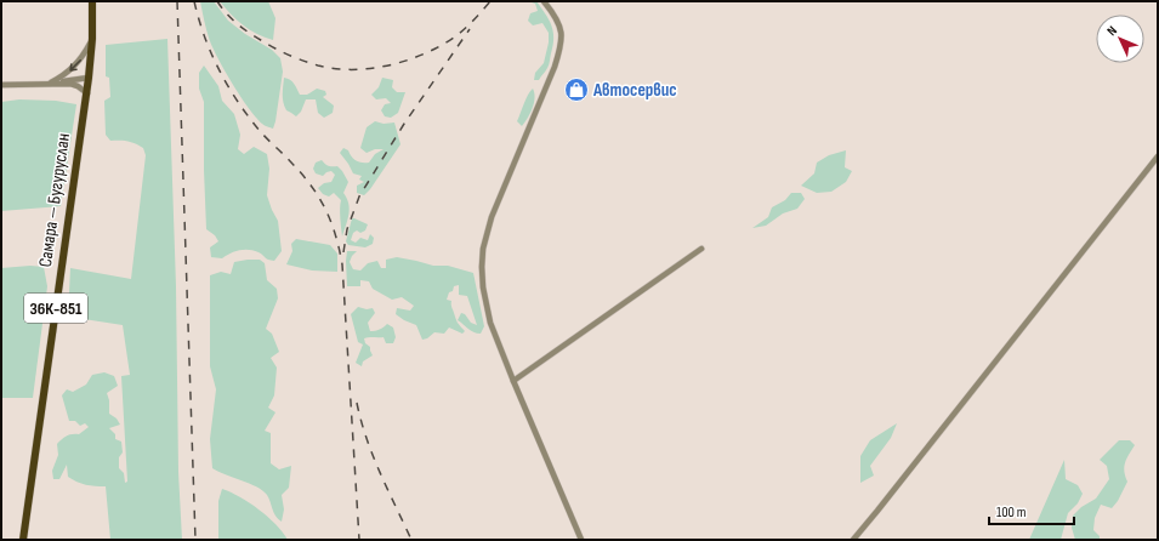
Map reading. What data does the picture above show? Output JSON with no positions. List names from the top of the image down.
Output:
{
  "streets": {
    "main road": ["Самара — Бугуруслан", "36К-851"]
  },
  "crossings": [
    ["Самара — Бугуруслан", "36К-851"]
  ],
  "places": {
    "shop": ["Автосервис"]
  },
  "scale_bar": "100 m",
  "north": "top left"
}
